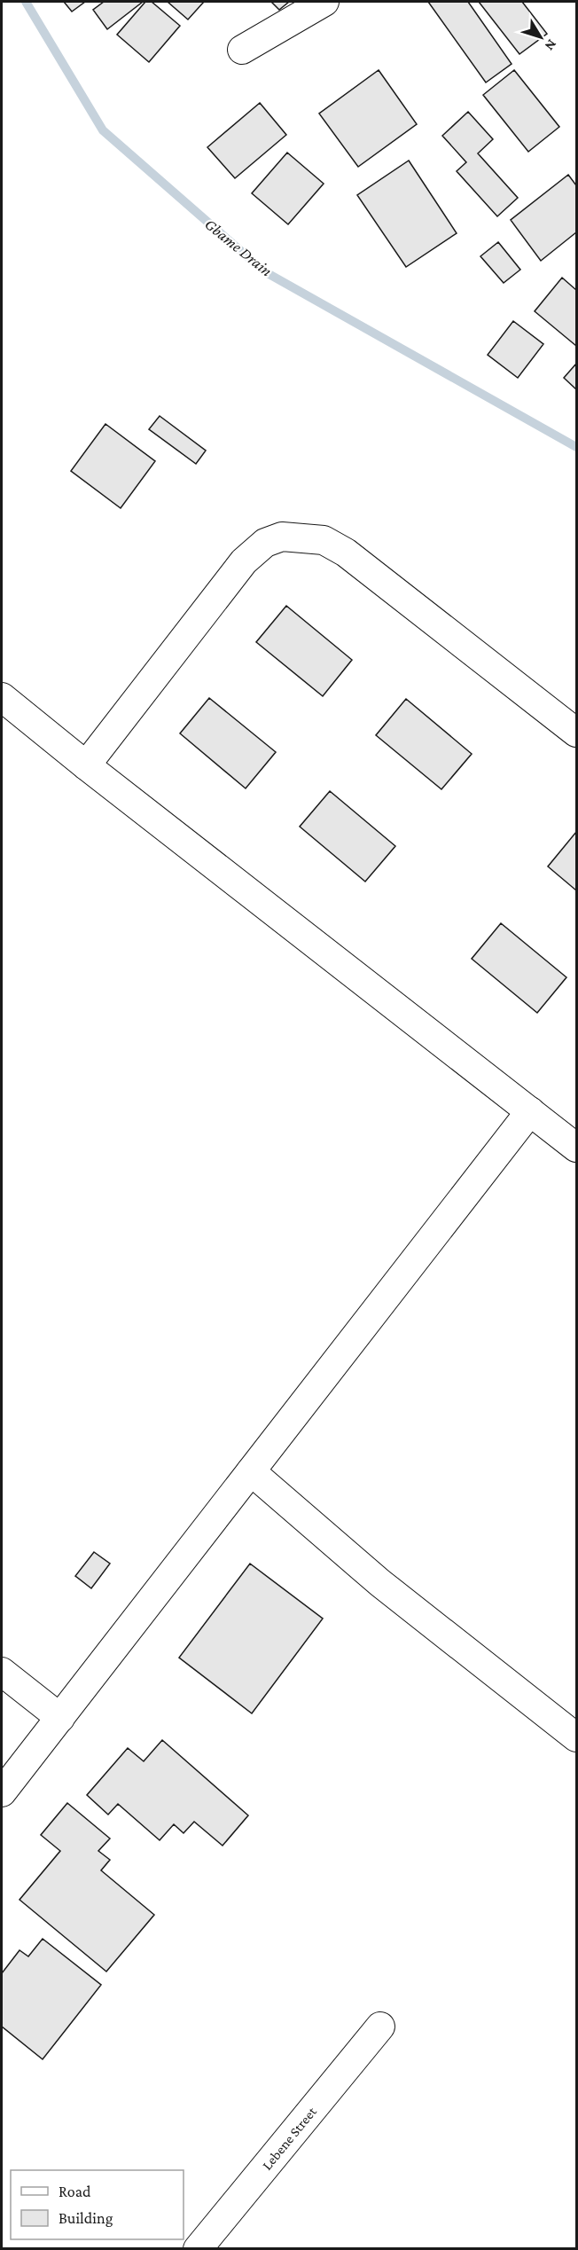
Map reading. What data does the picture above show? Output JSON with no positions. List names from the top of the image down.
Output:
{
  "streets": {
    "street": ["Lebene Street"]
  },
  "water": ["Gbame Drain"],
  "legend": ["Road", "Building"],
  "north": "bottom right"
}
